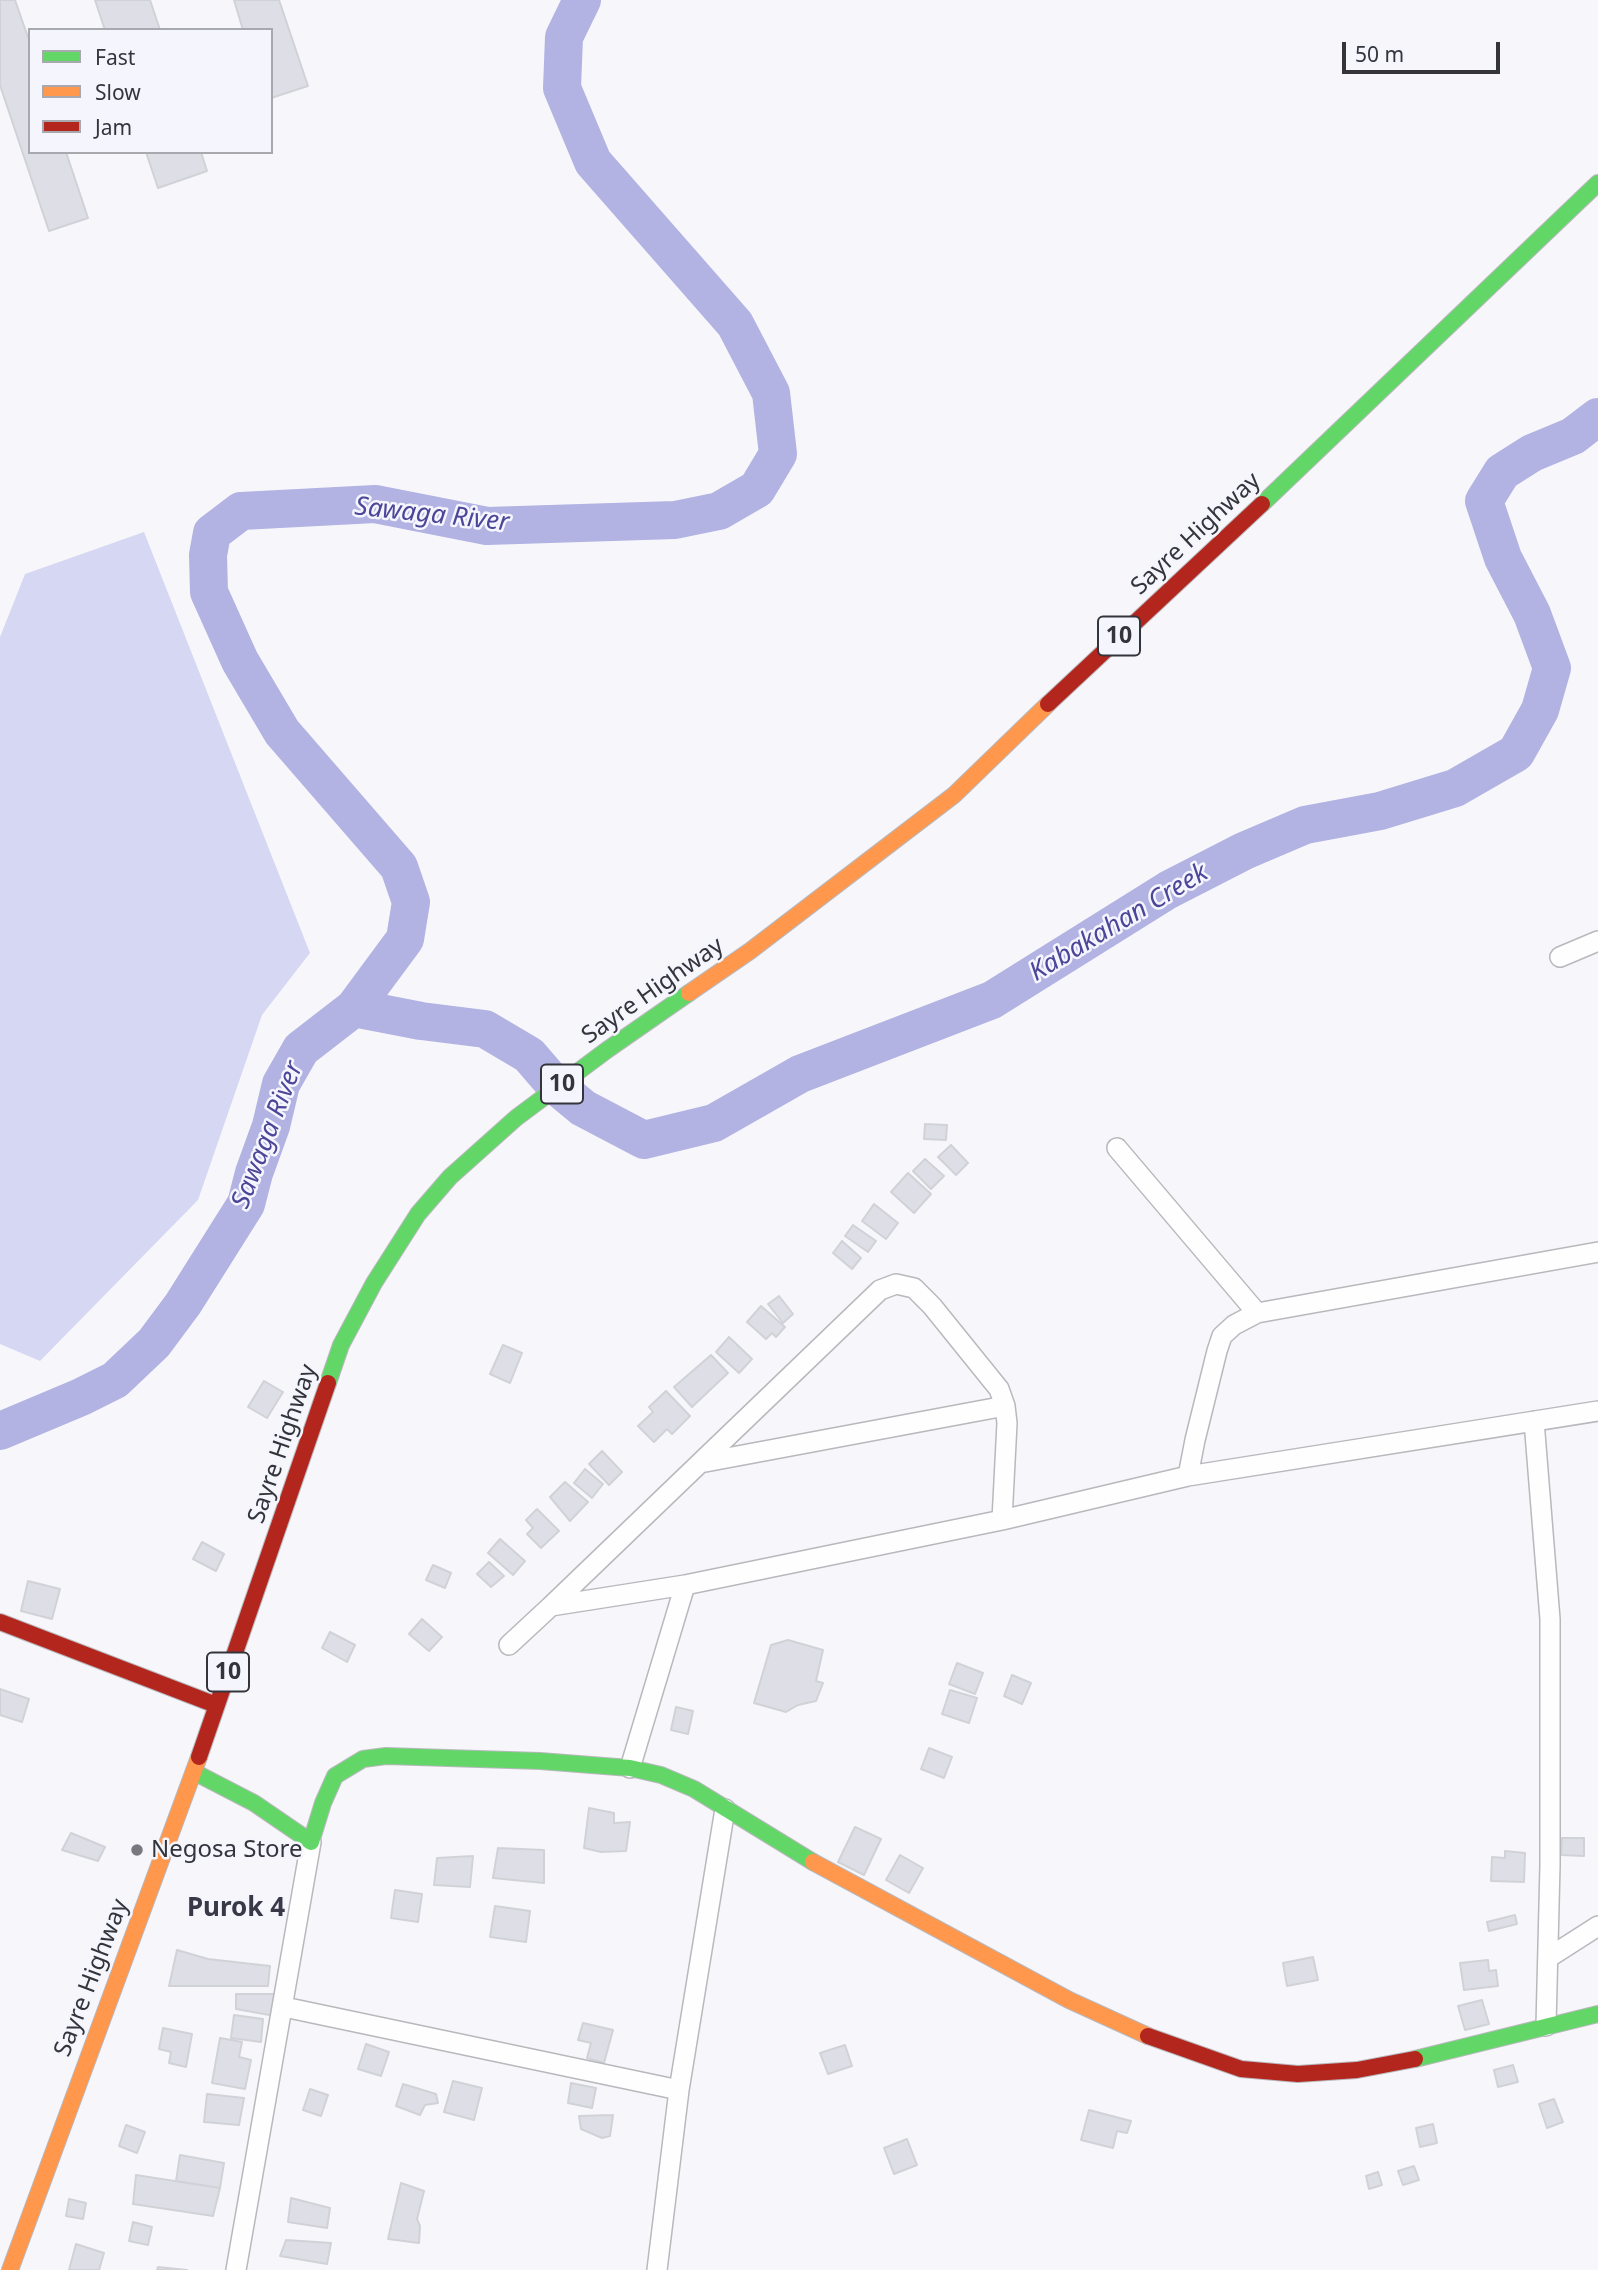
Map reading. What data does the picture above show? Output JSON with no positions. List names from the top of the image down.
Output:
{
  "streets": {
    "main road": ["Sayre Highway", "10"]
  },
  "districts": ["Purok 4"],
  "water": ["Sawaga River", "Kabakahan Creek"],
  "places": ["Negosa Store"],
  "legend": ["Fast", "Slow", "Jam"],
  "scale_bar": "50 m"
}
